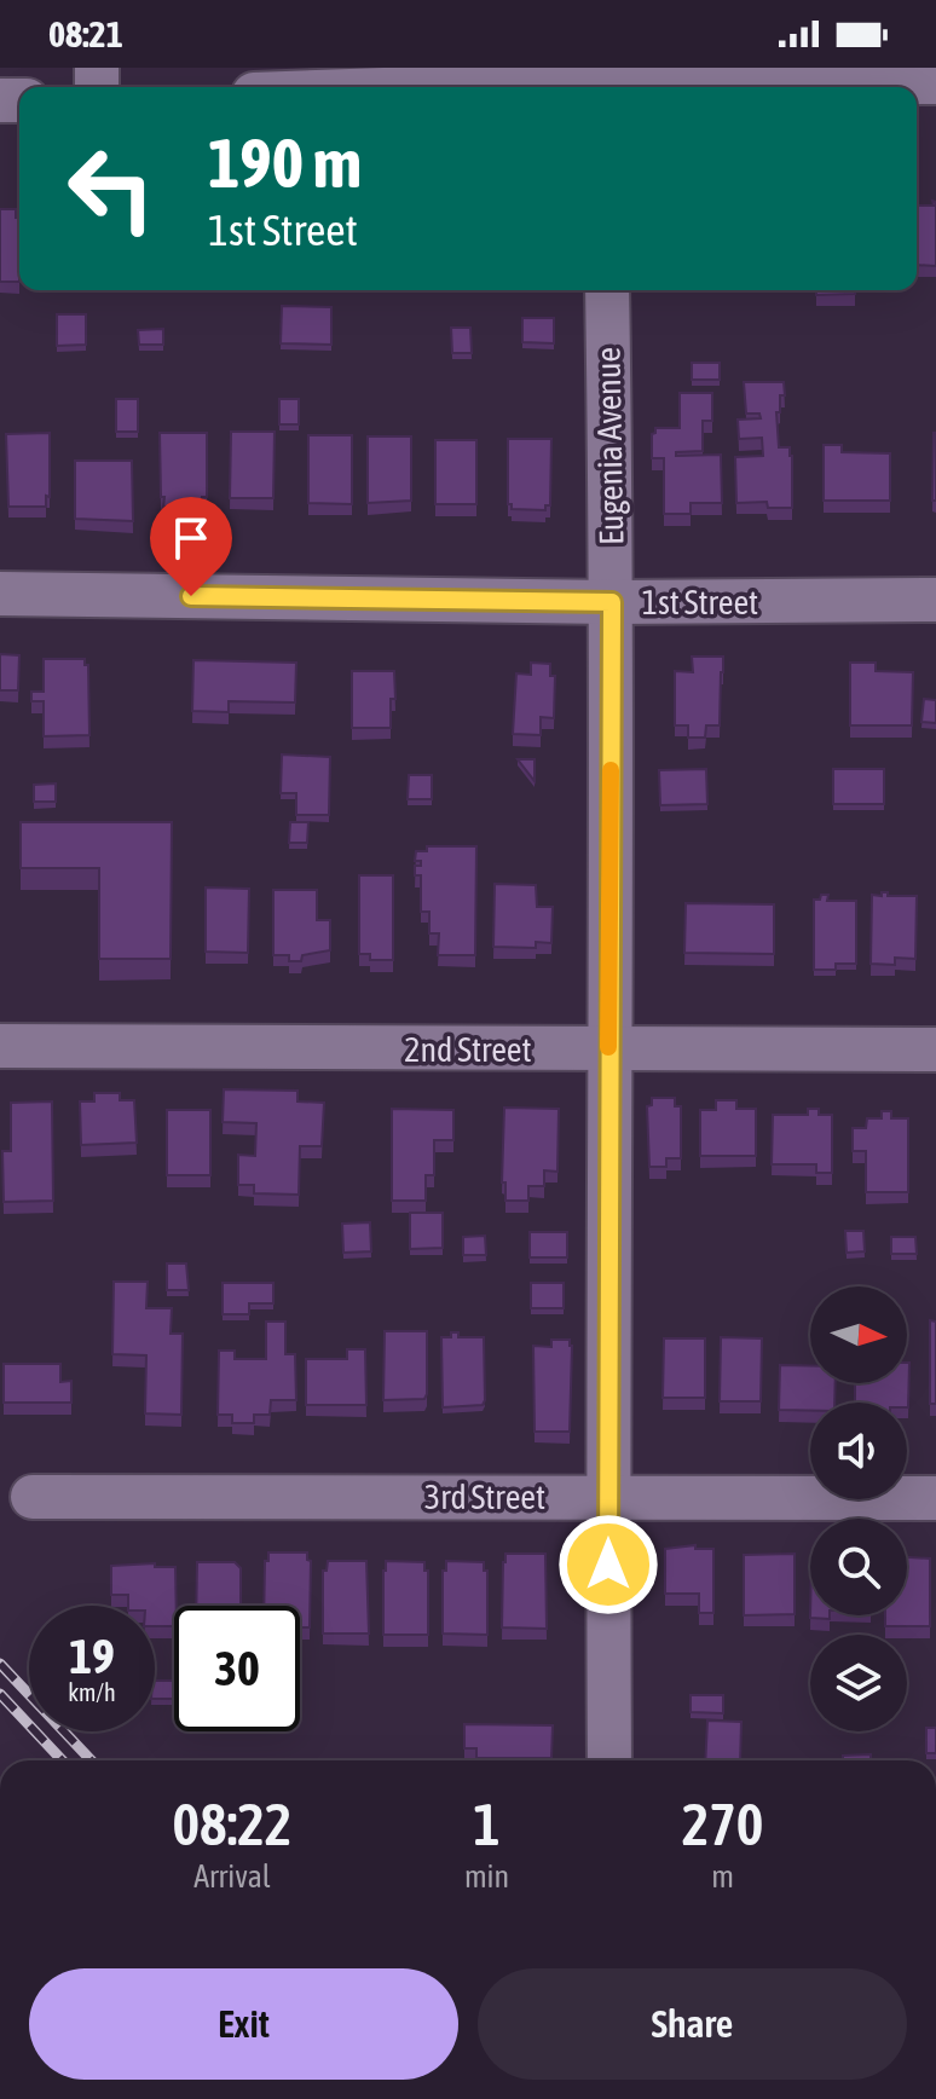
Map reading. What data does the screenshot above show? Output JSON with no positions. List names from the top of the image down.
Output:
{
  "streets": {
    "street": [
      "Eugenia Avenue",
      "1st Street",
      "2nd Street",
      "3rd Street"
    ]
  },
  "crossings": [
    ["Eugenia Avenue", "1st Street"],
    ["Eugenia Avenue", "2nd Street"],
    ["Eugenia Avenue", "3rd Street"]
  ],
  "north": "right",
  "page": {
    "status": "08:21",
    "turn": ["190 m", "1st Street"],
    "speed": "19 km/h",
    "limit": "30",
    "eta": [
      "08:22",
      "Arrival",
      "1",
      "min",
      "270",
      "m"
    ],
    "buttons": ["Exit", "Share"]
  }
}
